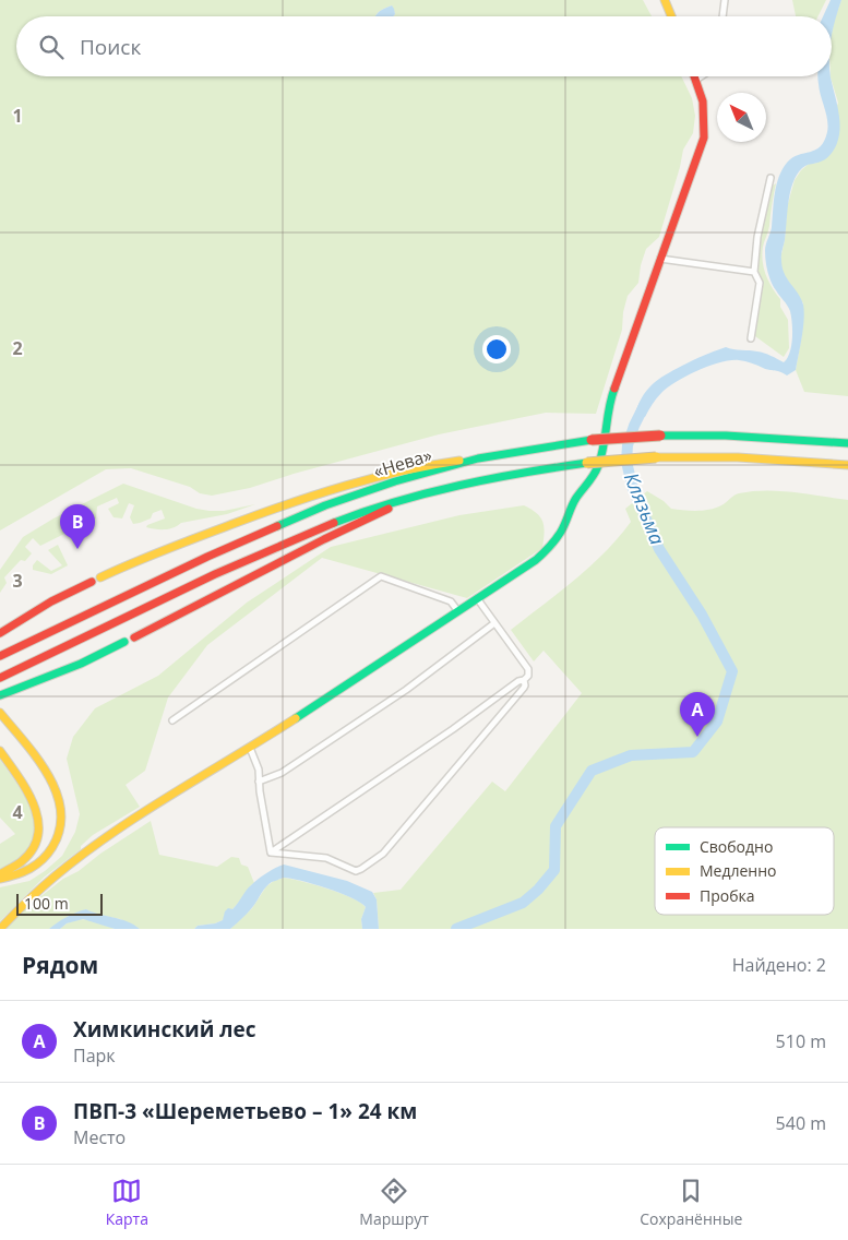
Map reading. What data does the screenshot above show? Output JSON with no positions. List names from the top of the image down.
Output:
{
  "streets": {
    "main road": ["«Нева»"]
  },
  "water": ["Клязьма"],
  "legend": ["Свободно", "Медленно", "Пробка"],
  "scale_bar": "100 m",
  "north": "top left",
  "page": {
    "search": "Поиск",
    "pins": ["B", "A"],
    "scale": "100 m",
    "heading": ["Рядом", "Найдено: 2"],
    "list": [
      {
        "mark": "A",
        "name": "Химкинский лес",
        "note": "Парк",
        "value": "510 m"
      },
      {
        "mark": "B",
        "name": "ПВП-3 «Шереметьево – 1» 24 км",
        "note": "Место",
        "value": "540 m"
      }
    ],
    "nav": ["Карта", "Маршрут", "Сохранённые"]
  },
  "grid": {
    "rows": [
      "1",
      "2",
      "3",
      "4"
    ]
  }
}
